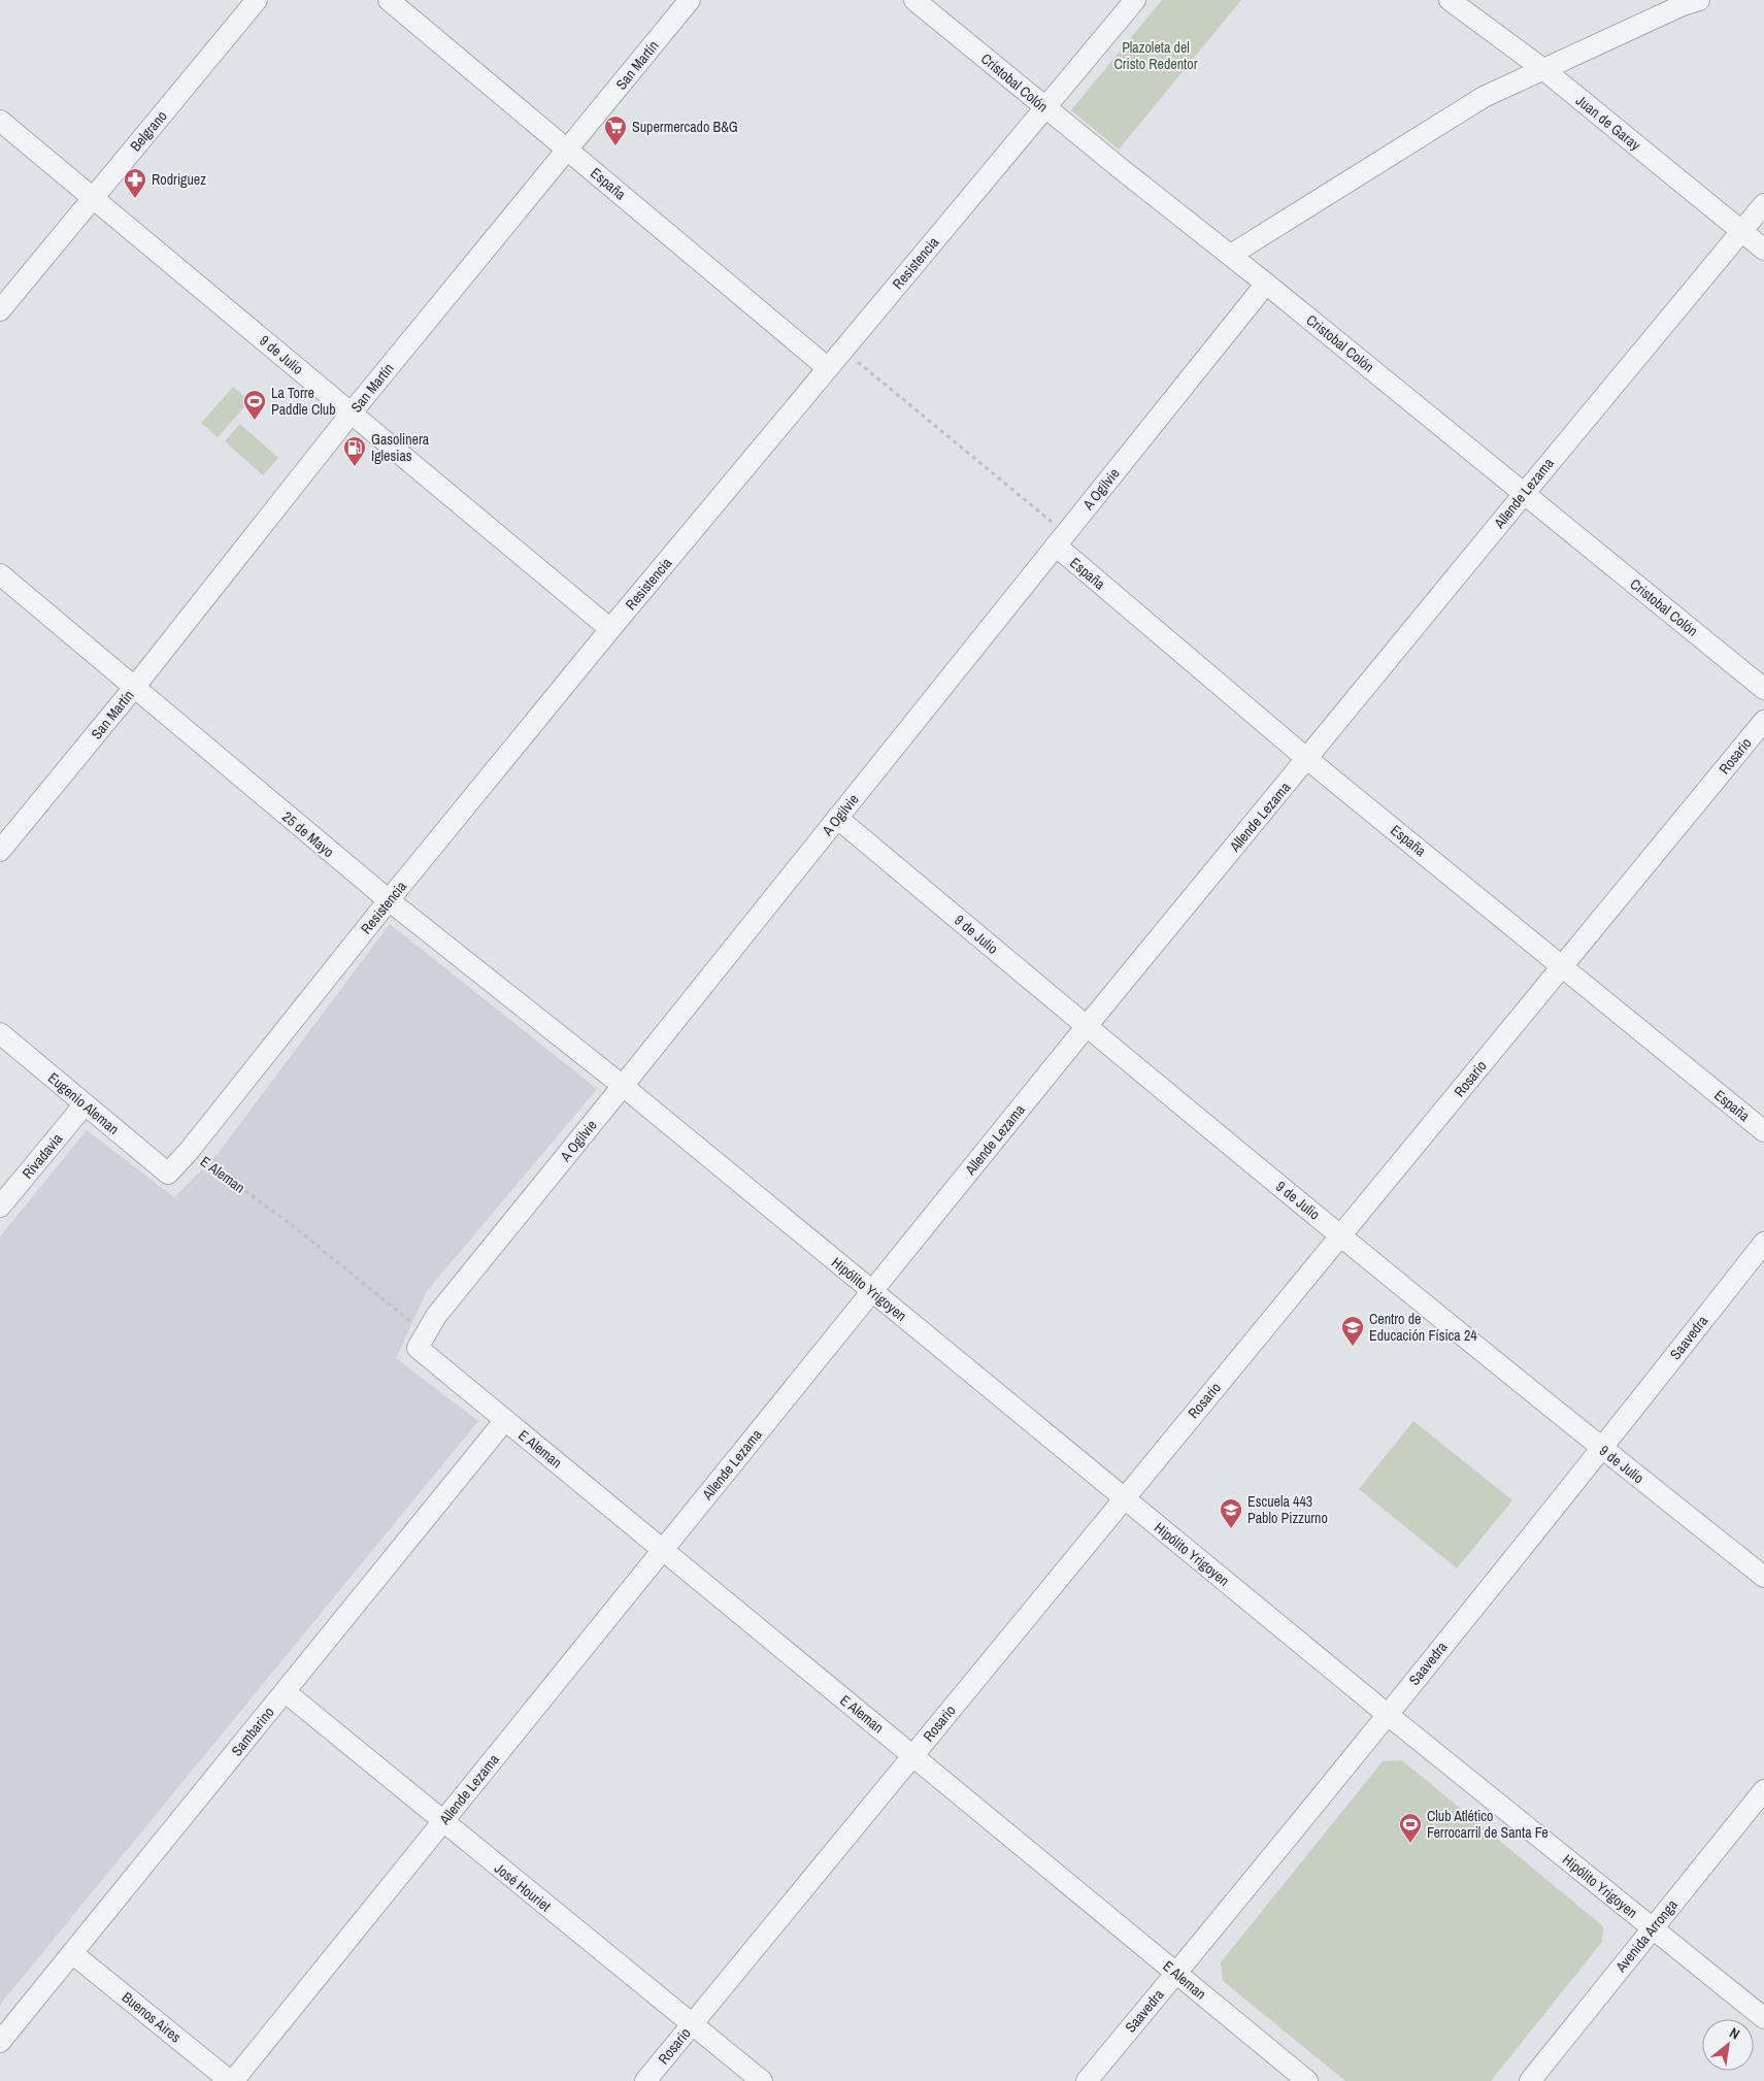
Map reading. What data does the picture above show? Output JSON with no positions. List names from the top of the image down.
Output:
{
  "streets": {
    "street": [
      "San Martín",
      "Cristobal Colón",
      "Juan de Garay",
      "Belgrano",
      "España",
      "Resistencia",
      "9 de Julio",
      "A Ogilvie",
      "Allende Lezama",
      "Rosario",
      "25 de Mayo",
      "Eugenio Aleman",
      "Rivadavia",
      "E Aleman",
      "Hipólito Yrigoyen",
      "Saavedra",
      "Sambarino",
      "José Houriet",
      "Avenida Arronga",
      "Buenos Aires"
    ]
  },
  "crossings": [
    ["San Martín", "España"],
    ["San Martín", "9 de Julio"],
    ["San Martín", "25 de Mayo"],
    ["Cristobal Colón", "Resistencia"],
    ["Cristobal Colón", "A Ogilvie"],
    ["Cristobal Colón", "Allende Lezama"],
    ["Juan de Garay", "Allende Lezama"],
    ["Belgrano", "9 de Julio"],
    ["España", "Resistencia"],
    ["España", "A Ogilvie"],
    ["España", "Allende Lezama"],
    ["España", "Rosario"],
    ["Resistencia", "9 de Julio"],
    ["Resistencia", "25 de Mayo"],
    ["Resistencia", "Eugenio Aleman"],
    ["Resistencia", "E Aleman"],
    ["9 de Julio", "A Ogilvie"],
    ["9 de Julio", "Allende Lezama"],
    ["9 de Julio", "Rosario"],
    ["9 de Julio", "Saavedra"],
    ["A Ogilvie", "25 de Mayo"],
    ["A Ogilvie", "E Aleman"],
    ["A Ogilvie", "Hipólito Yrigoyen"],
    ["Allende Lezama", "E Aleman"],
    ["Allende Lezama", "Hipólito Yrigoyen"],
    ["Allende Lezama", "José Houriet"],
    ["Allende Lezama", "Buenos Aires"],
    ["Rosario", "E Aleman"],
    ["Rosario", "Hipólito Yrigoyen"],
    ["Rosario", "José Houriet"],
    ["25 de Mayo", "Hipólito Yrigoyen"],
    ["Eugenio Aleman", "Rivadavia"],
    ["E Aleman", "Saavedra"],
    ["E Aleman", "Sambarino"],
    ["Hipólito Yrigoyen", "Saavedra"],
    ["Hipólito Yrigoyen", "Avenida Arronga"],
    ["Sambarino", "José Houriet"],
    ["Sambarino", "Buenos Aires"]
  ],
  "parks": ["Plazoleta del Cristo Redentor"],
  "places": {
    "supermarket": ["Supermercado B&G"],
    "pharmacy": ["Rodriguez"],
    "sports": ["La Torre Paddle Club", "Club Atlético Ferrocarril de Santa Fe"],
    "fuel station": ["Gasolinera Iglesias"],
    "school or university": ["Centro de Educación Física 24", "Escuela 443 Pablo Pizzurno"]
  },
  "north": "top right"
}
